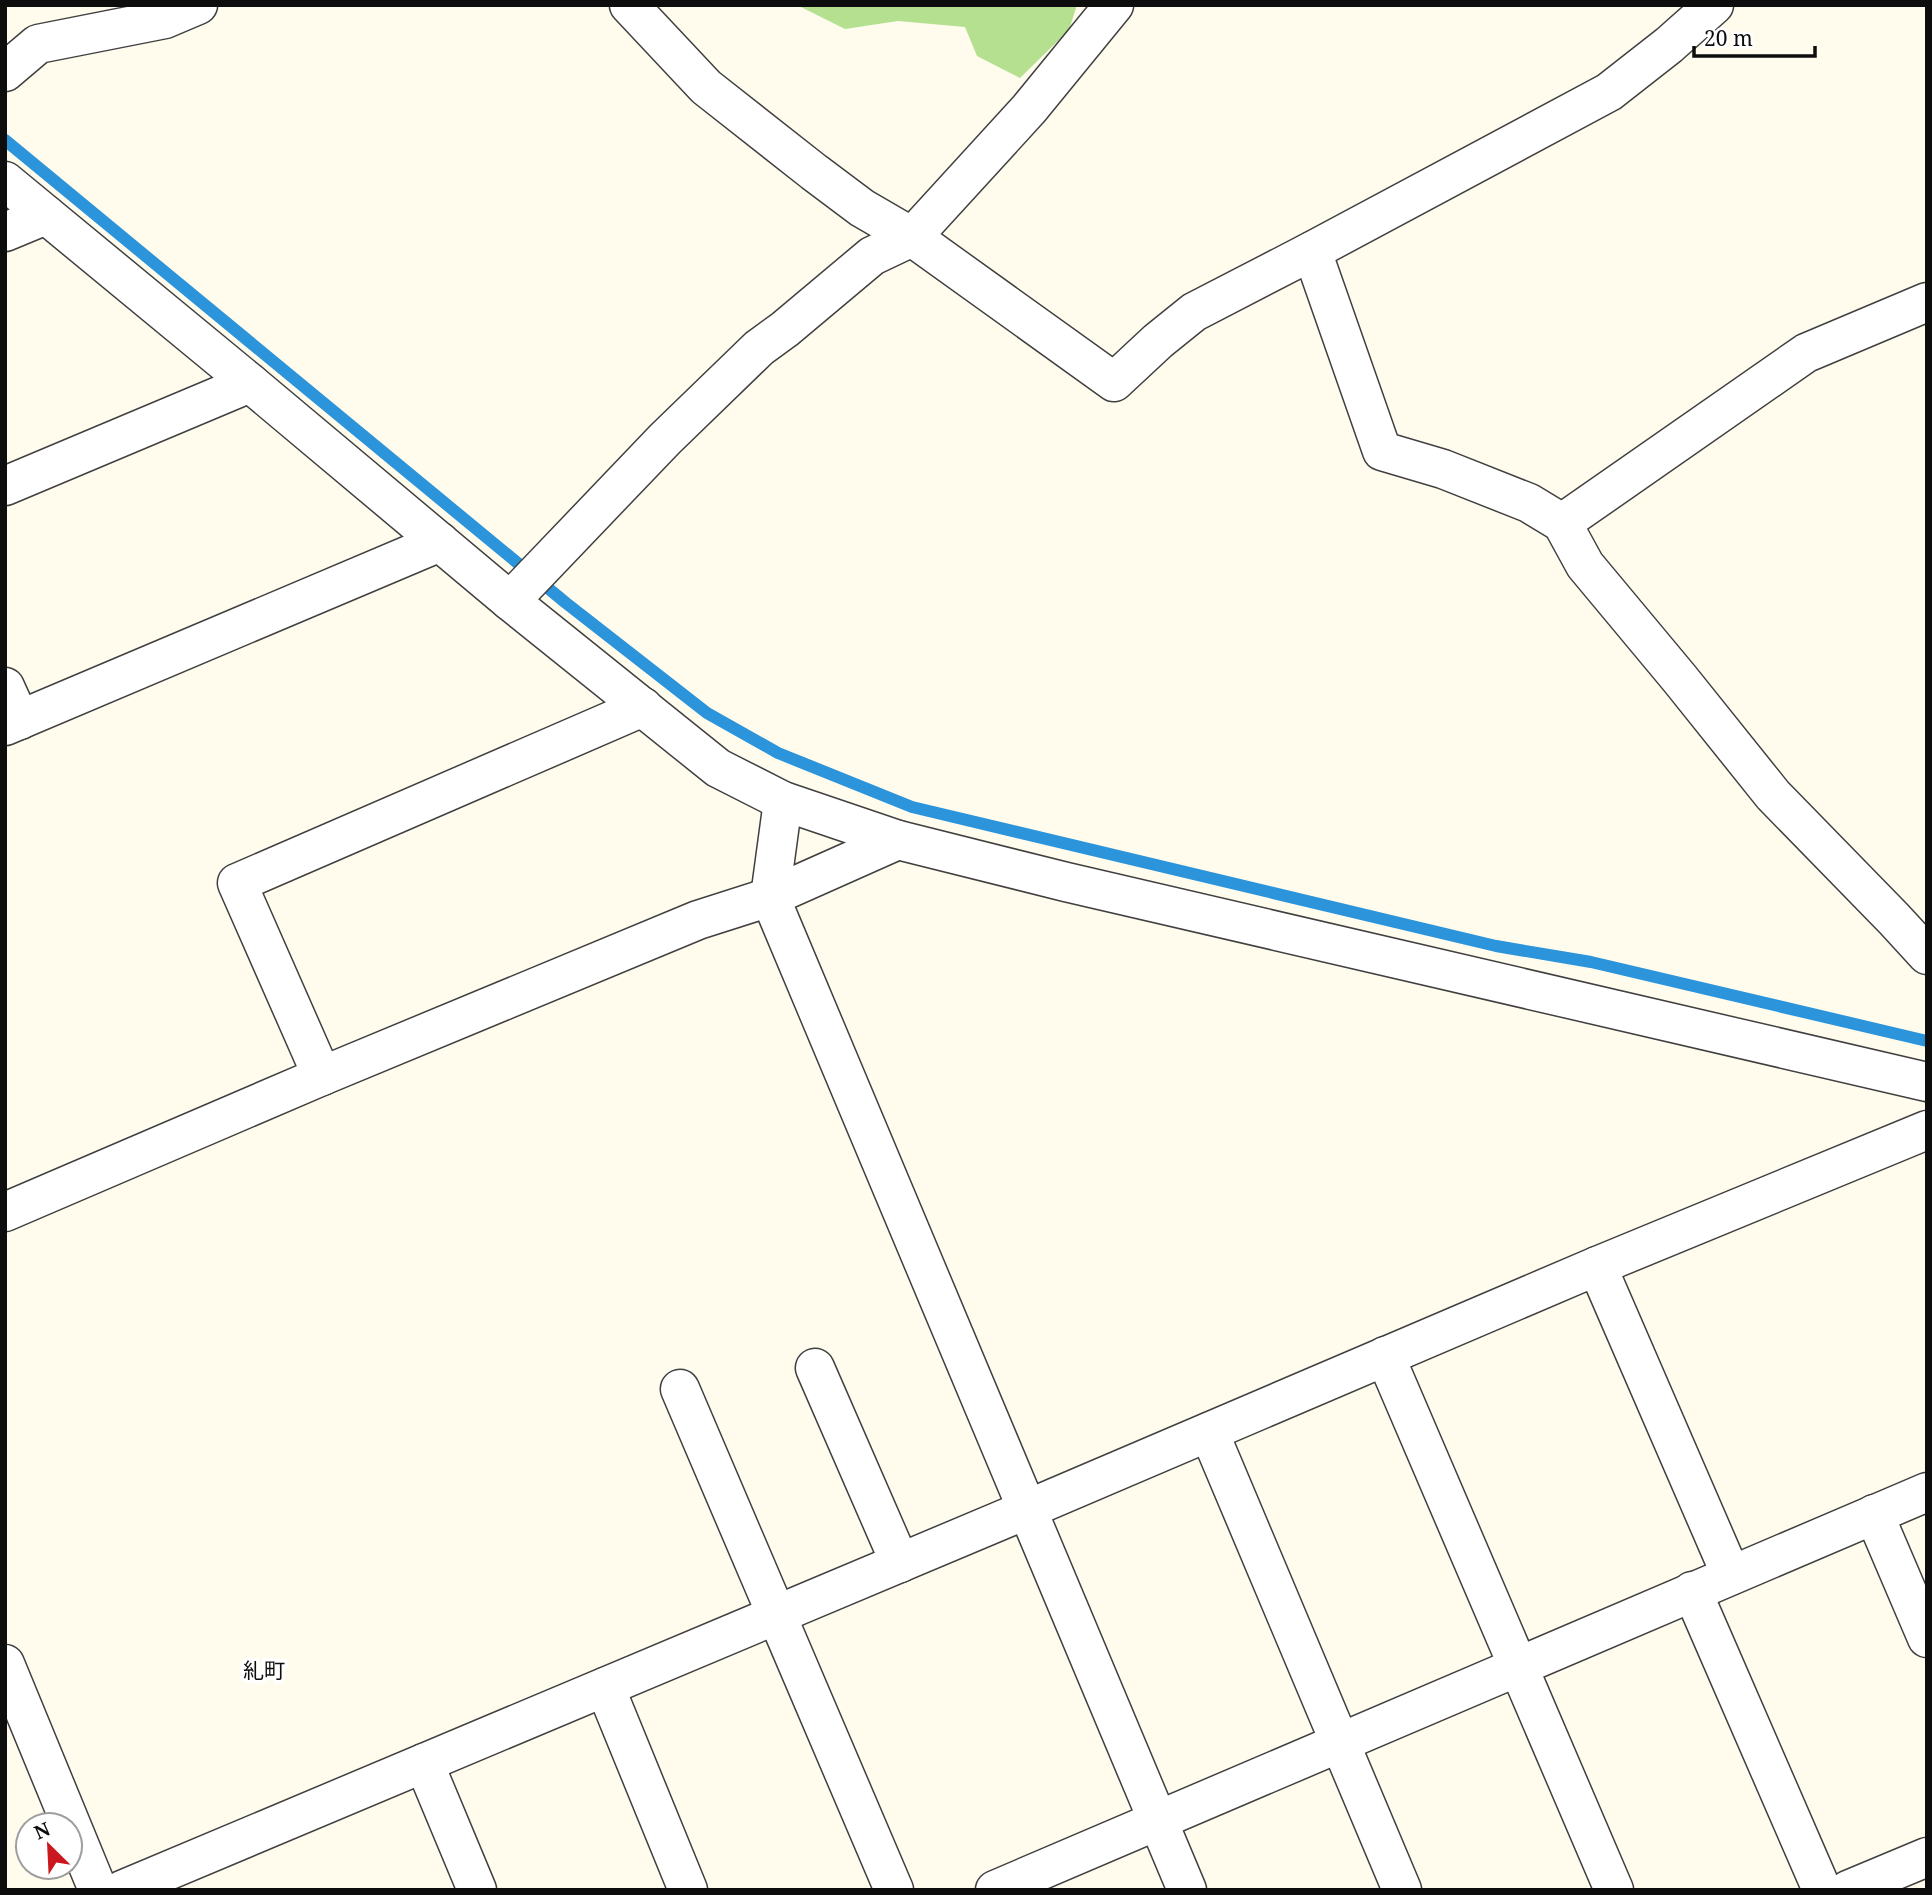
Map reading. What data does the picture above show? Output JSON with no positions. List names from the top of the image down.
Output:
{
  "districts": ["糺町"],
  "scale_bar": "20 m",
  "north": "top left"
}
